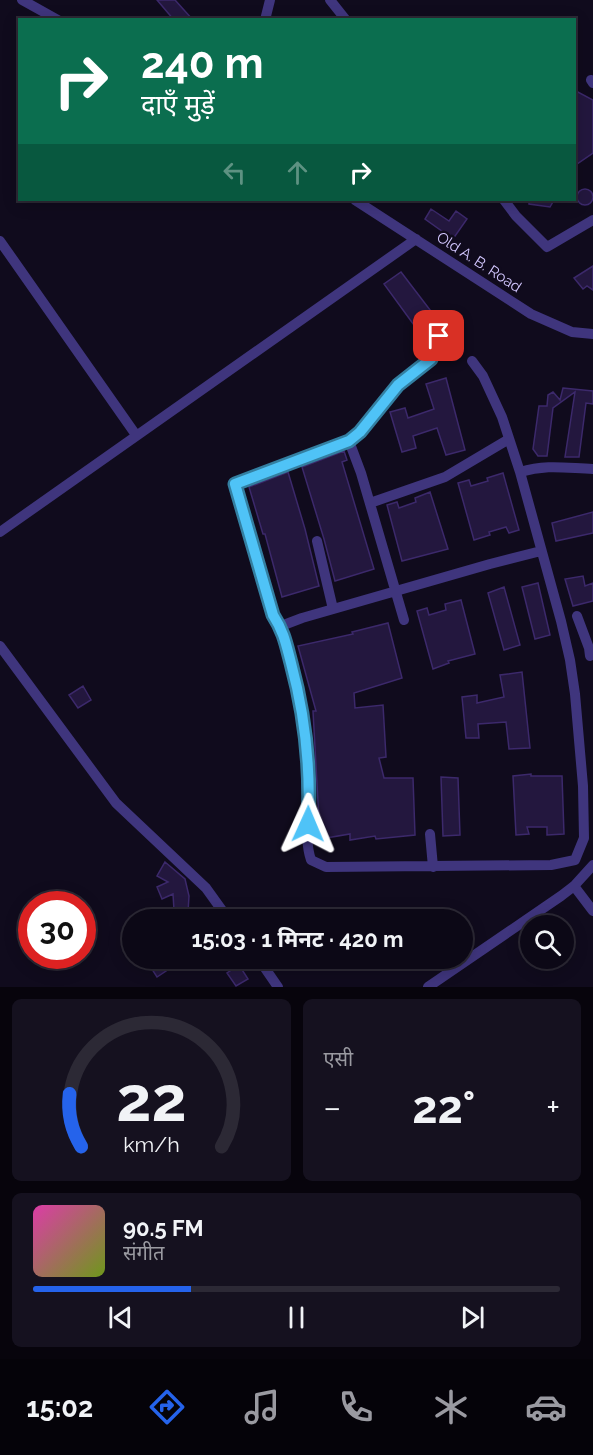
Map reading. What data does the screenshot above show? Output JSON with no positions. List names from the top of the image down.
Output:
{
  "streets": {
    "street": ["Old A. B. Road"]
  },
  "page": {
    "turn": ["240 m", "दाएँ मुड़ें"],
    "limit": "30",
    "trip": "15:03 · 1 मिनट · 420 m",
    "tile": "एसी",
    "heat": ["−", "22°", "+"],
    "song": ["90.5 FM", "संगीत"],
    "tabs": "15:02",
    "gauge": ["22", "km/h"]
  }
}
